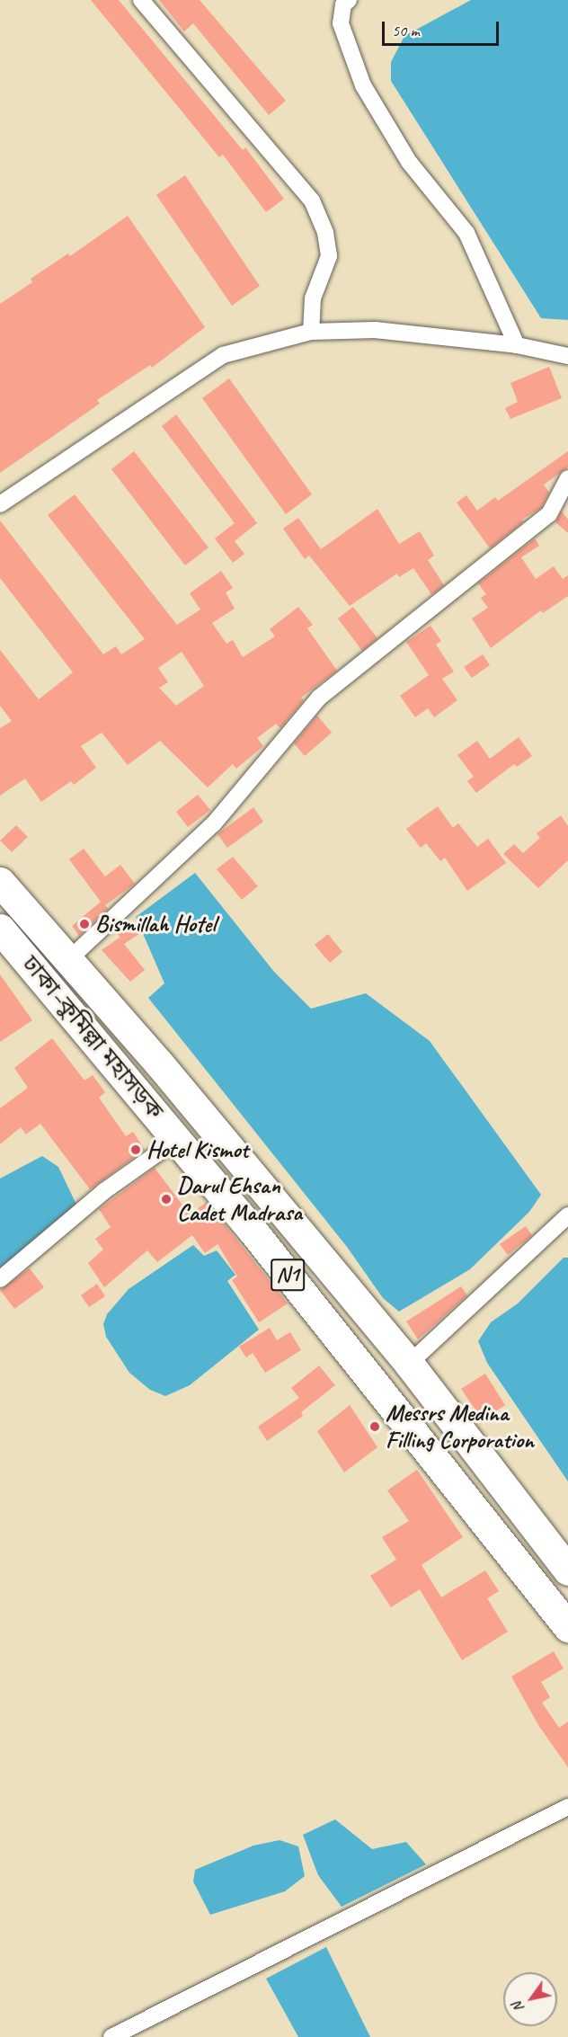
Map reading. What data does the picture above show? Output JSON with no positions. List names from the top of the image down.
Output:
{
  "streets": {
    "highway": ["ঢাকা–কুমিল্লা মহাসড়ক", "N1"]
  },
  "places": [
    "Bismillah Hotel",
    "Hotel Kismot",
    "Darul Ehsan Cadet Madrasa",
    "Messrs Medina Filling Corporation"
  ],
  "scale_bar": "50 m",
  "north": "bottom left"
}
